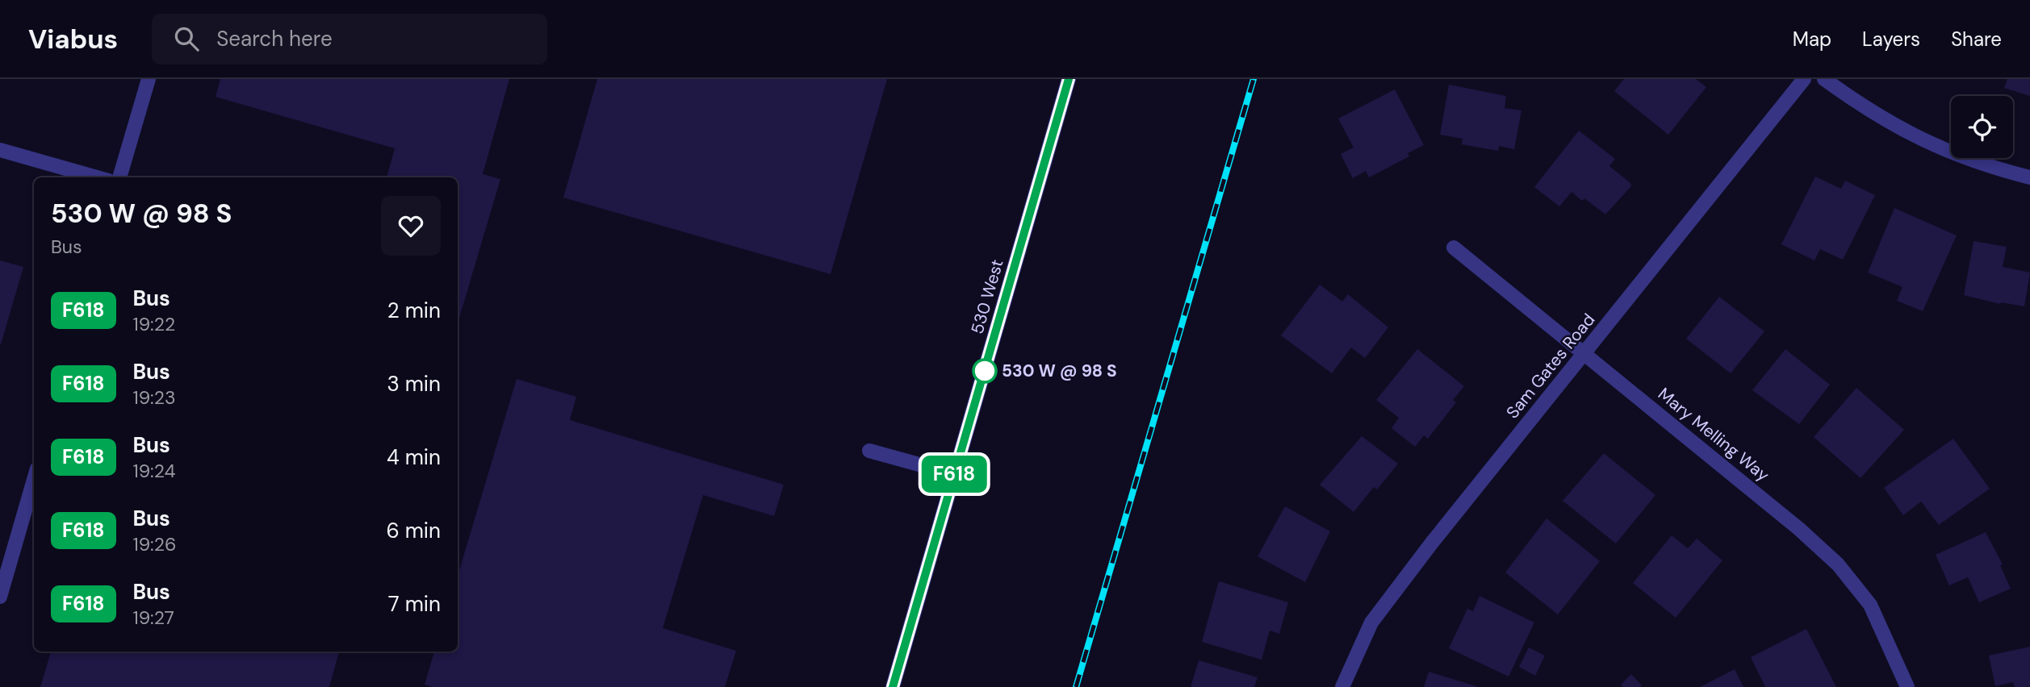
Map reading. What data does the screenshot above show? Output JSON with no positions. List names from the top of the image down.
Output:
{
  "streets": {
    "street": ["530 West", "Sam Gates Road", "Mary Melling Way"]
  },
  "crossings": [
    ["Sam Gates Road", "Mary Melling Way"]
  ],
  "places": ["530 W @ 98 S"],
  "lines": ["bus line F618"],
  "page": {
    "header": "Viabus",
    "search": "Search here",
    "nav": ["Map", "Layers", "Share"],
    "on_map": "F618",
    "heading": ["530 W @ 98 S", "Bus"],
    "list": [
      {
        "mark": "F618",
        "name": "Bus",
        "note": "19:22",
        "value": "2 min"
      },
      {
        "mark": "F618",
        "name": "Bus",
        "note": "19:23",
        "value": "3 min"
      },
      {
        "mark": "F618",
        "name": "Bus",
        "note": "19:24",
        "value": "4 min"
      },
      {
        "mark": "F618",
        "name": "Bus",
        "note": "19:26",
        "value": "6 min"
      },
      {
        "mark": "F618",
        "name": "Bus",
        "note": "19:27",
        "value": "7 min"
      }
    ]
  }
}
